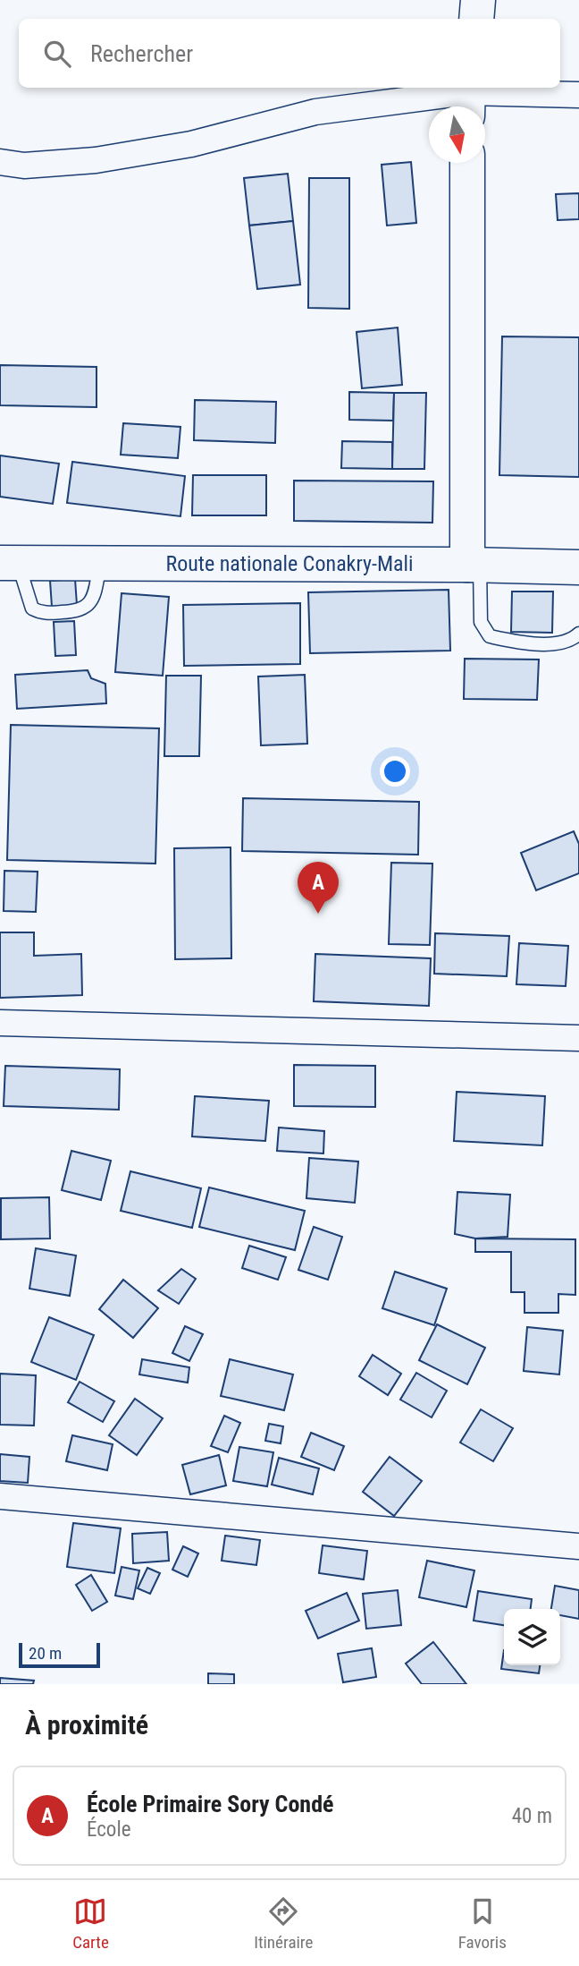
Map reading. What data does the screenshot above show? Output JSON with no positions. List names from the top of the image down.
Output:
{
  "streets": {
    "main road": ["Route nationale Conakry-Mali"]
  },
  "scale_bar": "20 m",
  "north": "bottom",
  "page": {
    "search": "Rechercher",
    "pins": "A",
    "scale": "20 m",
    "heading": "À proximité",
    "list": [
      {
        "mark": "A",
        "name": "École Primaire Sory Condé",
        "note": "École",
        "value": "40 m"
      }
    ],
    "nav": ["Carte", "Itinéraire", "Favoris"]
  }
}
